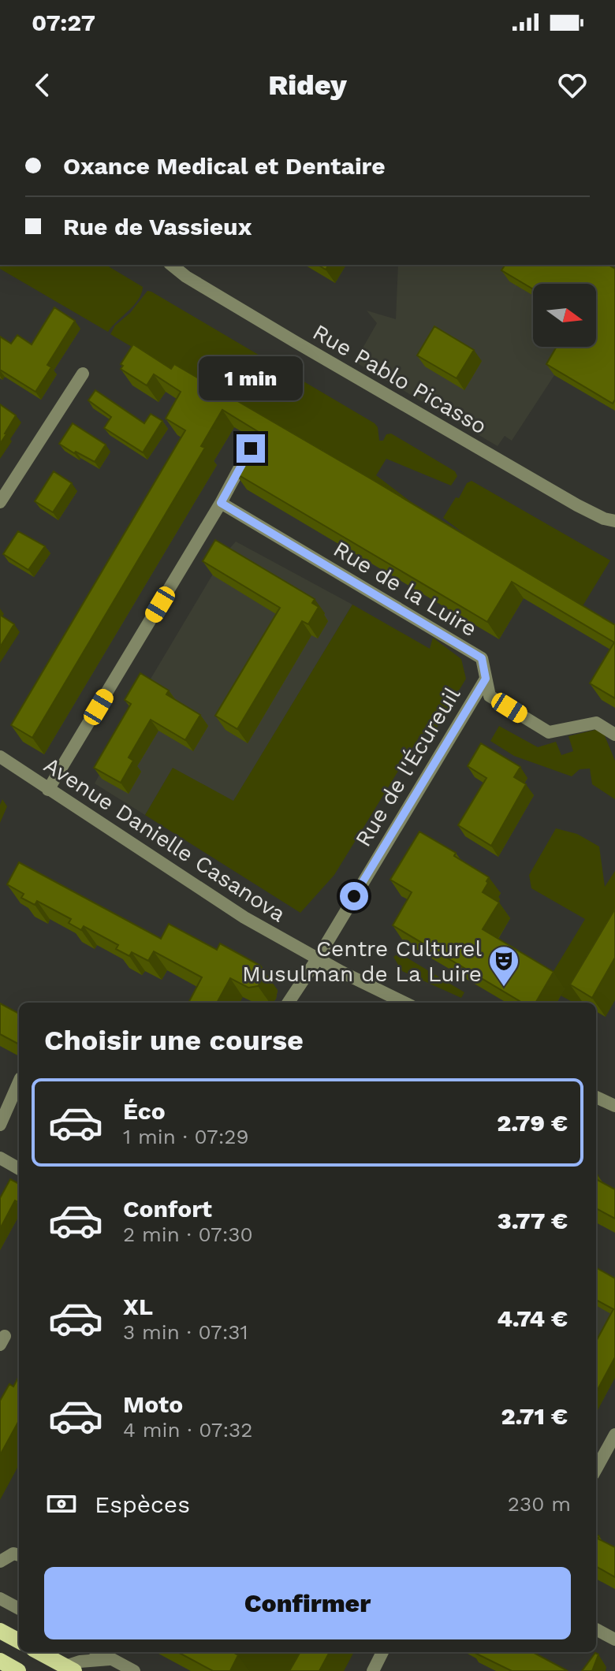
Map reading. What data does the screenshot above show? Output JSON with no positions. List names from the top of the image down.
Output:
{
  "streets": {
    "street": [
      "Rue Pablo Picasso",
      "Rue de la Luire",
      "Rue de l'Écureuil",
      "Avenue Danielle Casanova"
    ]
  },
  "crossings": [
    ["Rue de la Luire", "Rue de l'Écureuil"],
    ["Rue de l'Écureuil", "Avenue Danielle Casanova"]
  ],
  "places": {
    "theatre": ["Centre Culturel Musulman de La Luire"]
  },
  "north": "right",
  "page": {
    "status": "07:27",
    "header": "Ridey",
    "banner": ["Oxance Medical et Dentaire", "Rue de Vassieux"],
    "bubble": "1 min",
    "heading": "Choisir une course",
    "list": [
      {
        "name": "Éco",
        "note": "1 min · 07:29",
        "value": "2.79 €"
      },
      {
        "name": "Confort",
        "note": "2 min · 07:30",
        "value": "3.77 €"
      },
      {
        "name": "XL",
        "note": "3 min · 07:31",
        "value": "4.74 €"
      },
      {
        "name": "Moto",
        "note": "4 min · 07:32",
        "value": "2.71 €"
      }
    ],
    "pay": ["Espèces", "230 m"],
    "buttons": "Confirmer"
  }
}
